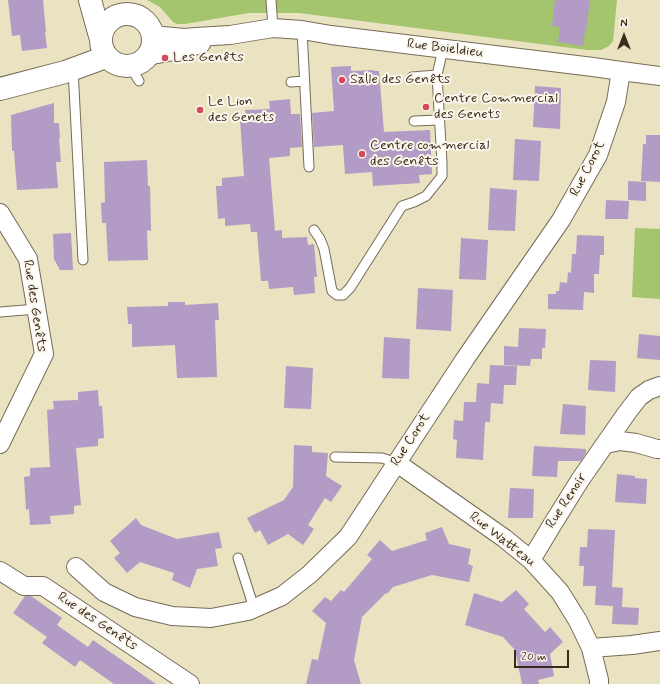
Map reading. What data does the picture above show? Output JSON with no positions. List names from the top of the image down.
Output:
{
  "streets": {
    "street": [
      "Rue Boieldieu",
      "Rue Corot",
      "Rue des Genêts",
      "Rue Renoir",
      "Rue Watteau"
    ]
  },
  "crossings": [
    ["Rue Boieldieu", "Rue Corot"],
    ["Rue Corot", "Rue Watteau"],
    ["Rue Renoir", "Rue Watteau"]
  ],
  "places": [
    "Les Genêts",
    "Salle des Genêts",
    "Centre Commercial des Genets",
    "Le Lion des Genets",
    "Centre commercial des Genêts"
  ],
  "scale_bar": "20 m",
  "north": "top"
}
